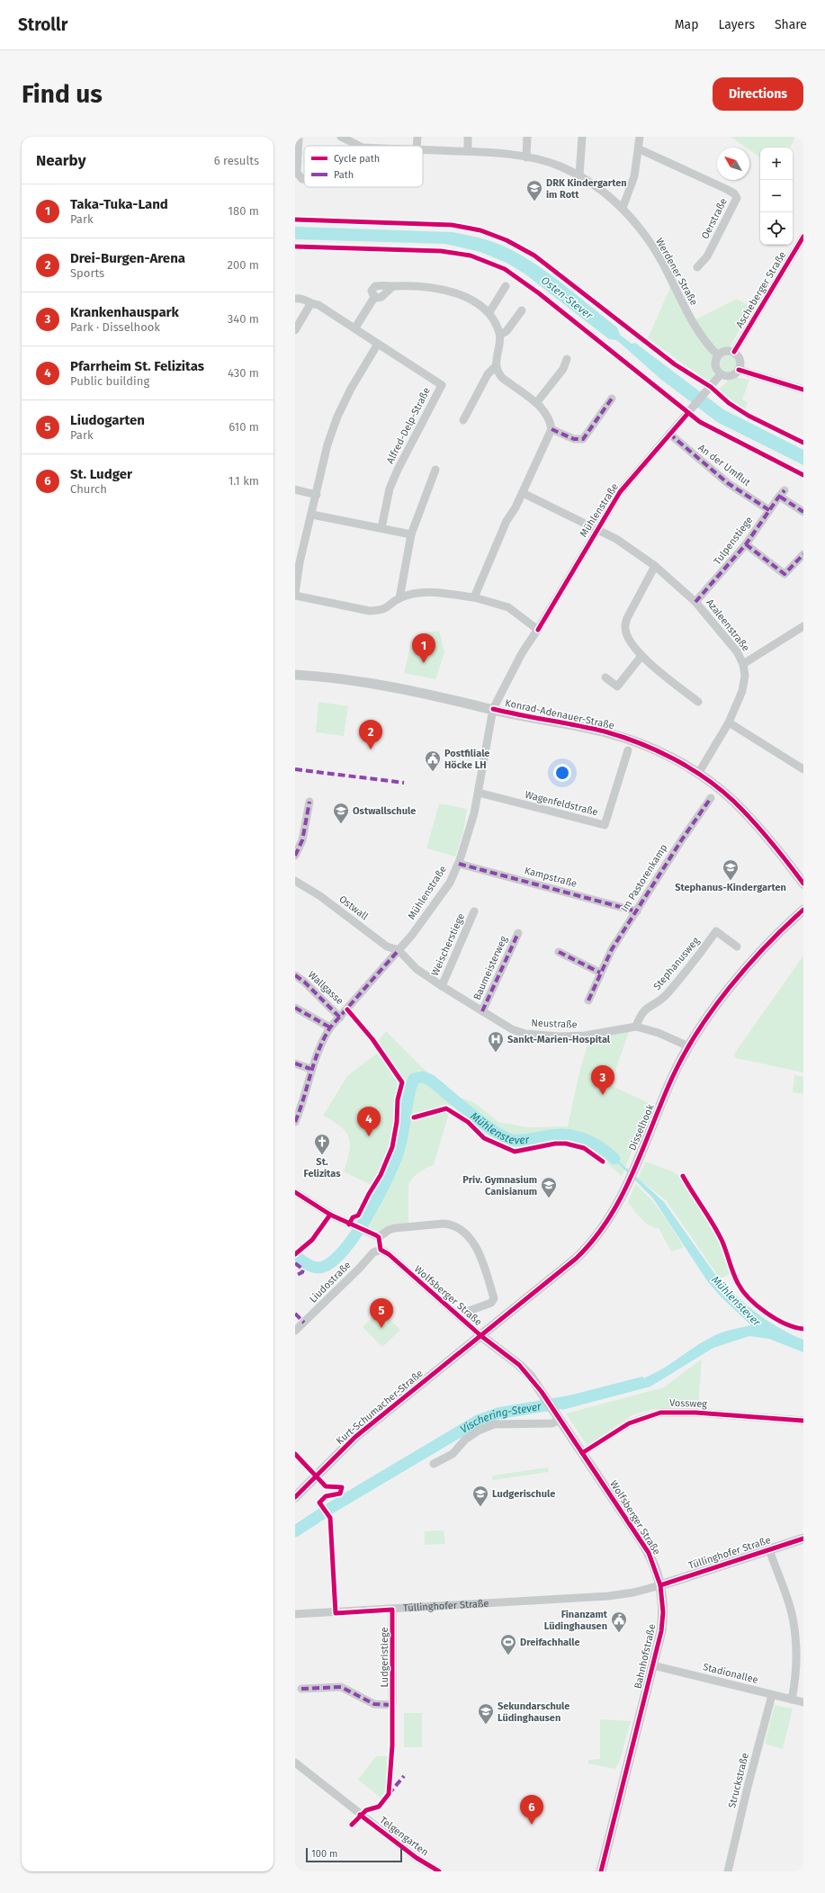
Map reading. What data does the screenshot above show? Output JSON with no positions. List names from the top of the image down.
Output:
{
  "streets": {
    "main road": [
      "Konrad-Adenauer-Straße",
      "Disselhook",
      "Wolfsberger Straße",
      "Kurt-Schumacher-Straße",
      "Tüllinghofer Straße",
      "Bahnhofstraße"
    ],
    "street": [
      "Oerstraße",
      "Werdener Straße",
      "Ascheberger Straße",
      "Alfred-Delp-Straße",
      "An der Umflut",
      "Mühlenstraße",
      "Tulpenstiege",
      "Azaleenstraße",
      "Wagenfeldstraße",
      "Kampstraße",
      "Im Pastorenkamp",
      "Ostwall",
      "Weischerstiege",
      "Stephanusweg",
      "Baumeisterweg",
      "Wallgasse",
      "Neustraße",
      "Liudostraße",
      "Vossweg",
      "Ludgeristiege",
      "Stadionallee",
      "Struckstraße",
      "Telgengarten"
    ]
  },
  "crossings": [
    ["Werdener Straße", "Ascheberger Straße"],
    ["Werdener Straße", "Mühlenstraße"],
    ["Ascheberger Straße", "Mühlenstraße"],
    ["An der Umflut", "Mühlenstraße"],
    ["An der Umflut", "Tulpenstiege"],
    ["Mühlenstraße", "Azaleenstraße"],
    ["Mühlenstraße", "Konrad-Adenauer-Straße"],
    ["Mühlenstraße", "Wagenfeldstraße"],
    ["Mühlenstraße", "Kampstraße"],
    ["Mühlenstraße", "Ostwall"],
    ["Mühlenstraße", "Wallgasse"],
    ["Mühlenstraße", "Neustraße"],
    ["Tulpenstiege", "Azaleenstraße"],
    ["Azaleenstraße", "Konrad-Adenauer-Straße"],
    ["Kampstraße", "Im Pastorenkamp"],
    ["Ostwall", "Neustraße"],
    ["Weischerstiege", "Neustraße"],
    ["Stephanusweg", "Neustraße"],
    ["Baumeisterweg", "Neustraße"],
    ["Neustraße", "Disselhook"],
    ["Disselhook", "Wolfsberger Straße"],
    ["Disselhook", "Kurt-Schumacher-Straße"],
    ["Liudostraße", "Wolfsberger Straße"],
    ["Wolfsberger Straße", "Vossweg"],
    ["Wolfsberger Straße", "Kurt-Schumacher-Straße"],
    ["Wolfsberger Straße", "Tüllinghofer Straße"],
    ["Wolfsberger Straße", "Bahnhofstraße"],
    ["Tüllinghofer Straße", "Bahnhofstraße"],
    ["Tüllinghofer Straße", "Ludgeristiege"],
    ["Bahnhofstraße", "Stadionallee"],
    ["Stadionallee", "Struckstraße"]
  ],
  "water": ["Osten-Stever", "Mühlenstever", "Vischering-Stever"],
  "places": {
    "school or university": [
      "DRK Kindergarten im Rott",
      "Ostwallschule",
      "Stephanus-Kindergarten",
      "Priv. Gymnasium Canisianum",
      "Ludgerischule",
      "Sekundarschule Lüdinghausen"
    ],
    "public building": ["Postfiliale Höcke LH", "Finanzamt Lüdinghausen"],
    "hospital": ["Sankt-Marien-Hospital"],
    "church": ["St. Felizitas"],
    "sports": ["Dreifachhalle"]
  },
  "legend": ["Cycle path", "Path"],
  "scale_bar": "100 m",
  "north": "top left",
  "page": {
    "header": "Strollr",
    "nav": ["Map", "Layers", "Share"],
    "buttons": "Directions",
    "title": "Find us",
    "heading": ["Nearby", "6 results"],
    "map_buttons": ["+", "−"],
    "list": [
      {
        "mark": "1",
        "name": "Taka-Tuka-Land",
        "note": "Park",
        "value": "180 m"
      },
      {
        "mark": "2",
        "name": "Drei-Burgen-Arena",
        "note": "Sports",
        "value": "200 m"
      },
      {
        "mark": "3",
        "name": "Krankenhauspark",
        "note": "Park · Disselhook",
        "value": "340 m"
      },
      {
        "mark": "4",
        "name": "Pfarrheim St. Felizitas",
        "note": "Public building",
        "value": "430 m"
      },
      {
        "mark": "5",
        "name": "Liudogarten",
        "note": "Park",
        "value": "610 m"
      },
      {
        "mark": "6",
        "name": "St. Ludger",
        "note": "Church",
        "value": "1.1 km"
      }
    ],
    "pins": [
      "1",
      "2",
      "3",
      "4",
      "5",
      "6"
    ],
    "scale": "100 m"
  }
}
